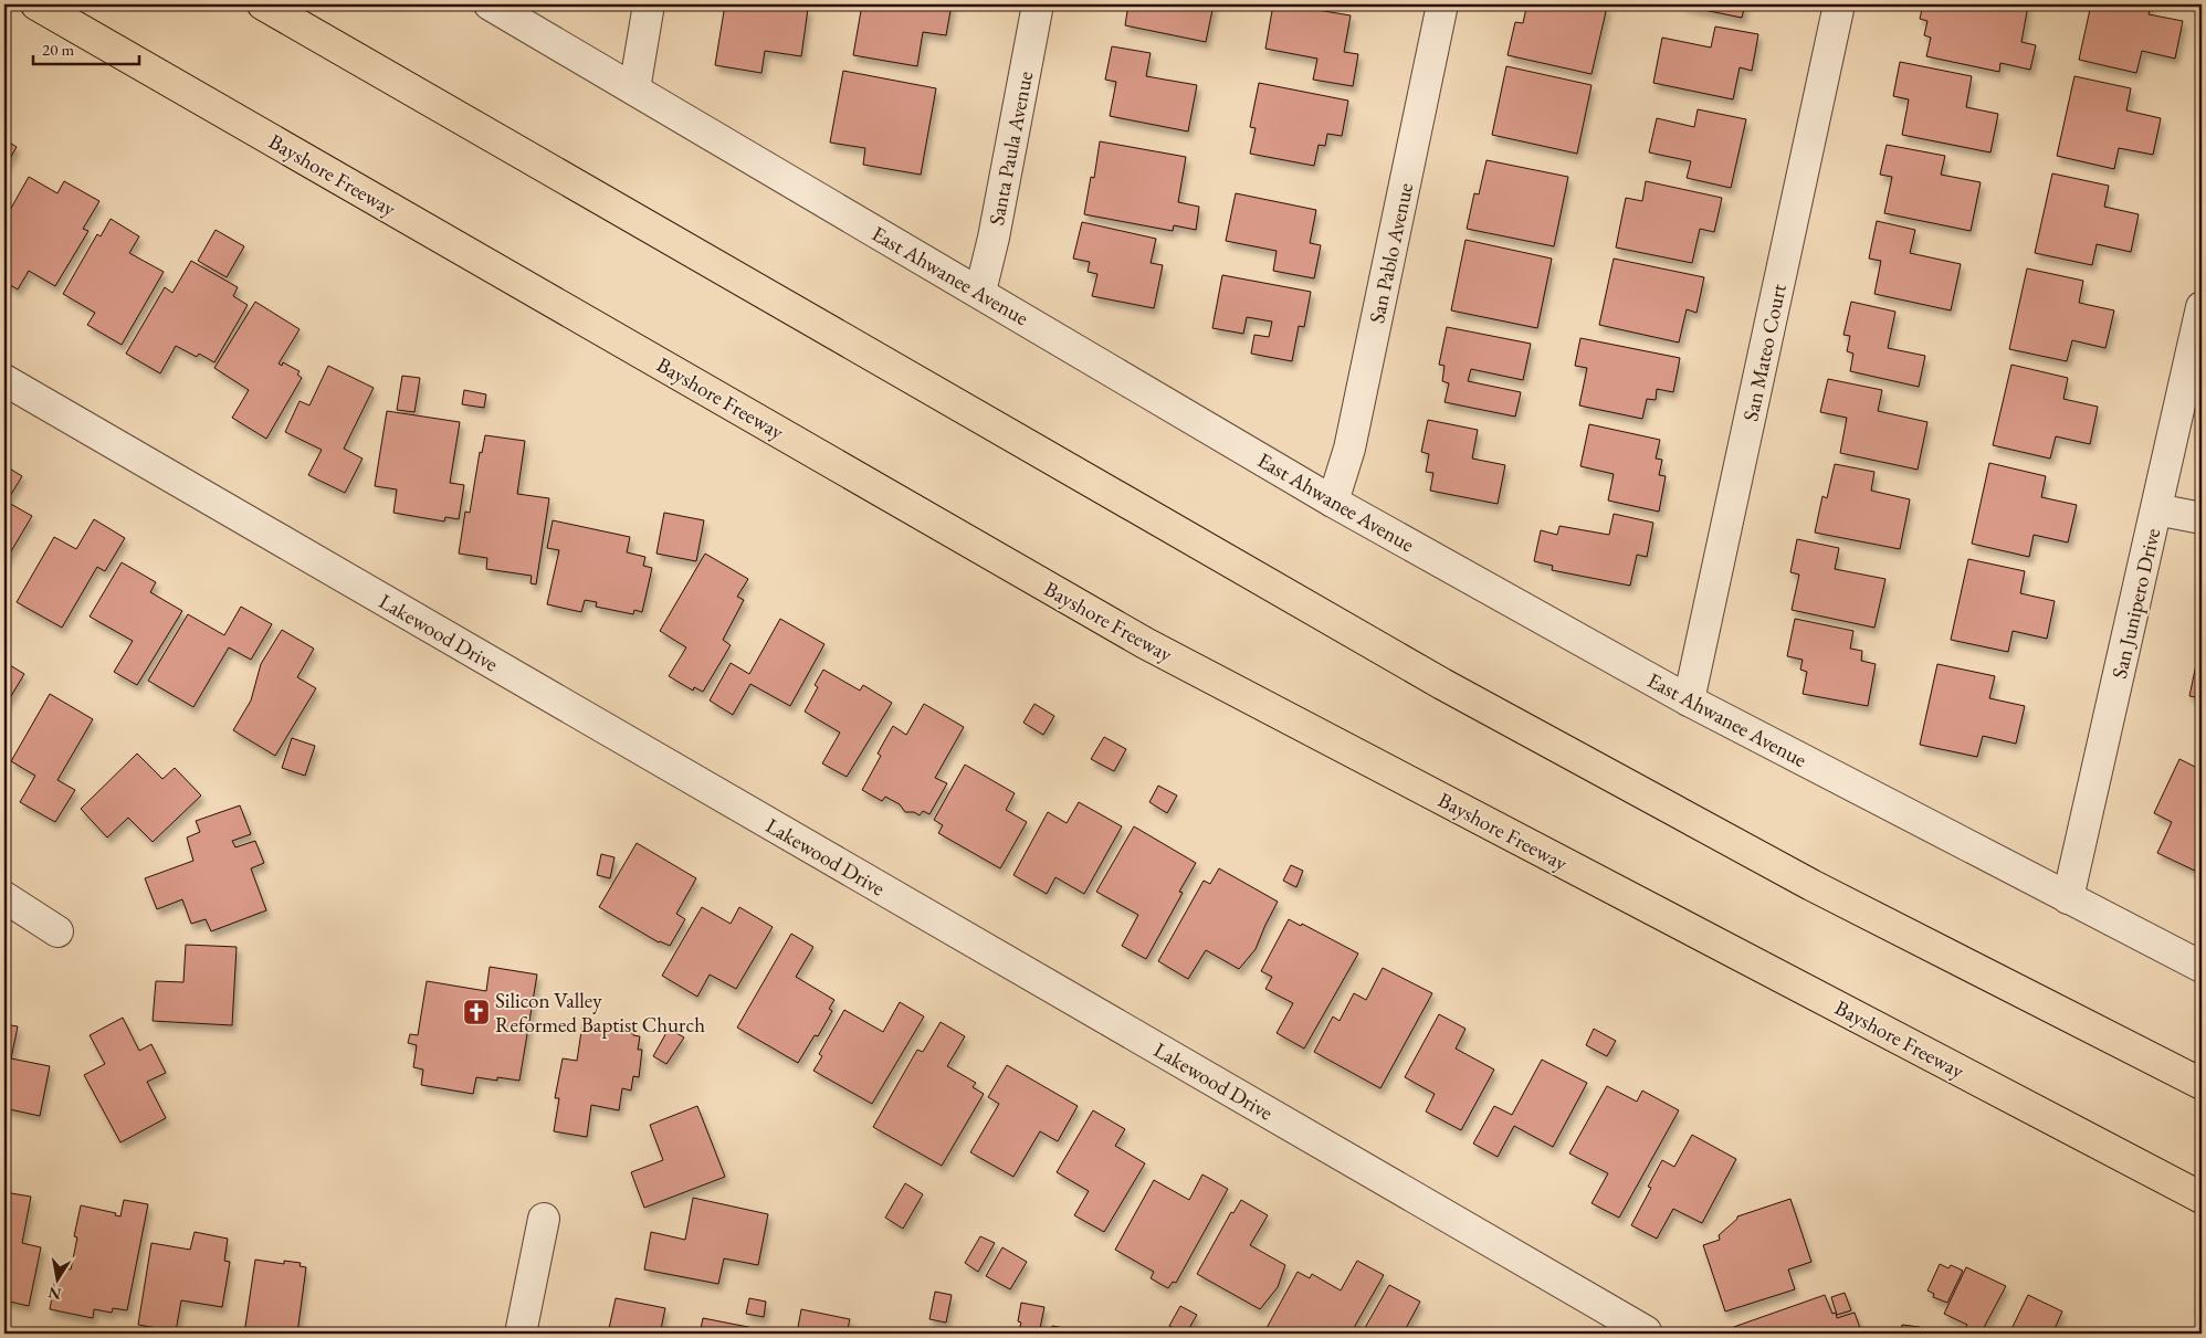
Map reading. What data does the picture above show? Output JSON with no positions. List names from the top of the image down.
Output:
{
  "streets": {
    "highway": ["Bayshore Freeway"],
    "street": [
      "Santa Paula Avenue",
      "San Pablo Avenue",
      "East Ahwanee Avenue",
      "San Mateo Court",
      "San Junipero Drive",
      "Lakewood Drive"
    ]
  },
  "crossings": [
    ["Santa Paula Avenue", "East Ahwanee Avenue"],
    ["San Pablo Avenue", "East Ahwanee Avenue"],
    ["East Ahwanee Avenue", "San Mateo Court"],
    ["East Ahwanee Avenue", "San Junipero Drive"]
  ],
  "places": {
    "church": ["Silicon Valley Reformed Baptist Church"]
  },
  "scale_bar": "20 m",
  "north": "bottom"
}
